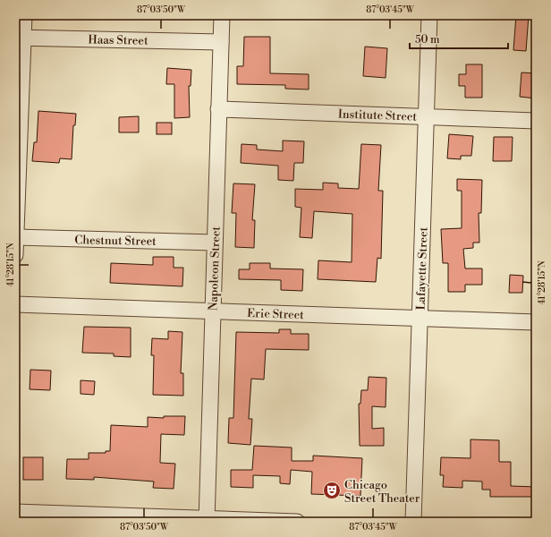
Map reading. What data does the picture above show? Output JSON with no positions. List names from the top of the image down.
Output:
{
  "streets": {
    "street": [
      "Haas Street",
      "Institute Street",
      "Chestnut Street",
      "Napoleon Street",
      "Lafayette Street",
      "Erie Street"
    ]
  },
  "crossings": [
    ["Haas Street", "Napoleon Street"],
    ["Institute Street", "Napoleon Street"],
    ["Institute Street", "Lafayette Street"],
    ["Chestnut Street", "Napoleon Street"],
    ["Napoleon Street", "Erie Street"],
    ["Lafayette Street", "Erie Street"]
  ],
  "places": {
    "theatre": ["Chicago Street Theater"]
  },
  "scale_bar": "50 m",
  "coordinates": ["87°03'50\"W", "87°03'45\"W", "41°28'15\"N"]
}
